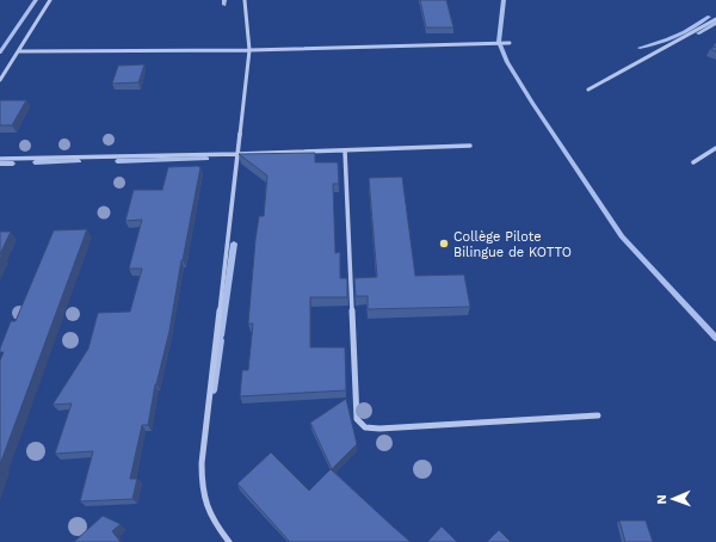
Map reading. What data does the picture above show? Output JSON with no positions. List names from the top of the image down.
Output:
{
  "places": ["Collège Pilote Bilingue de KOTTO"],
  "north": "left"
}
